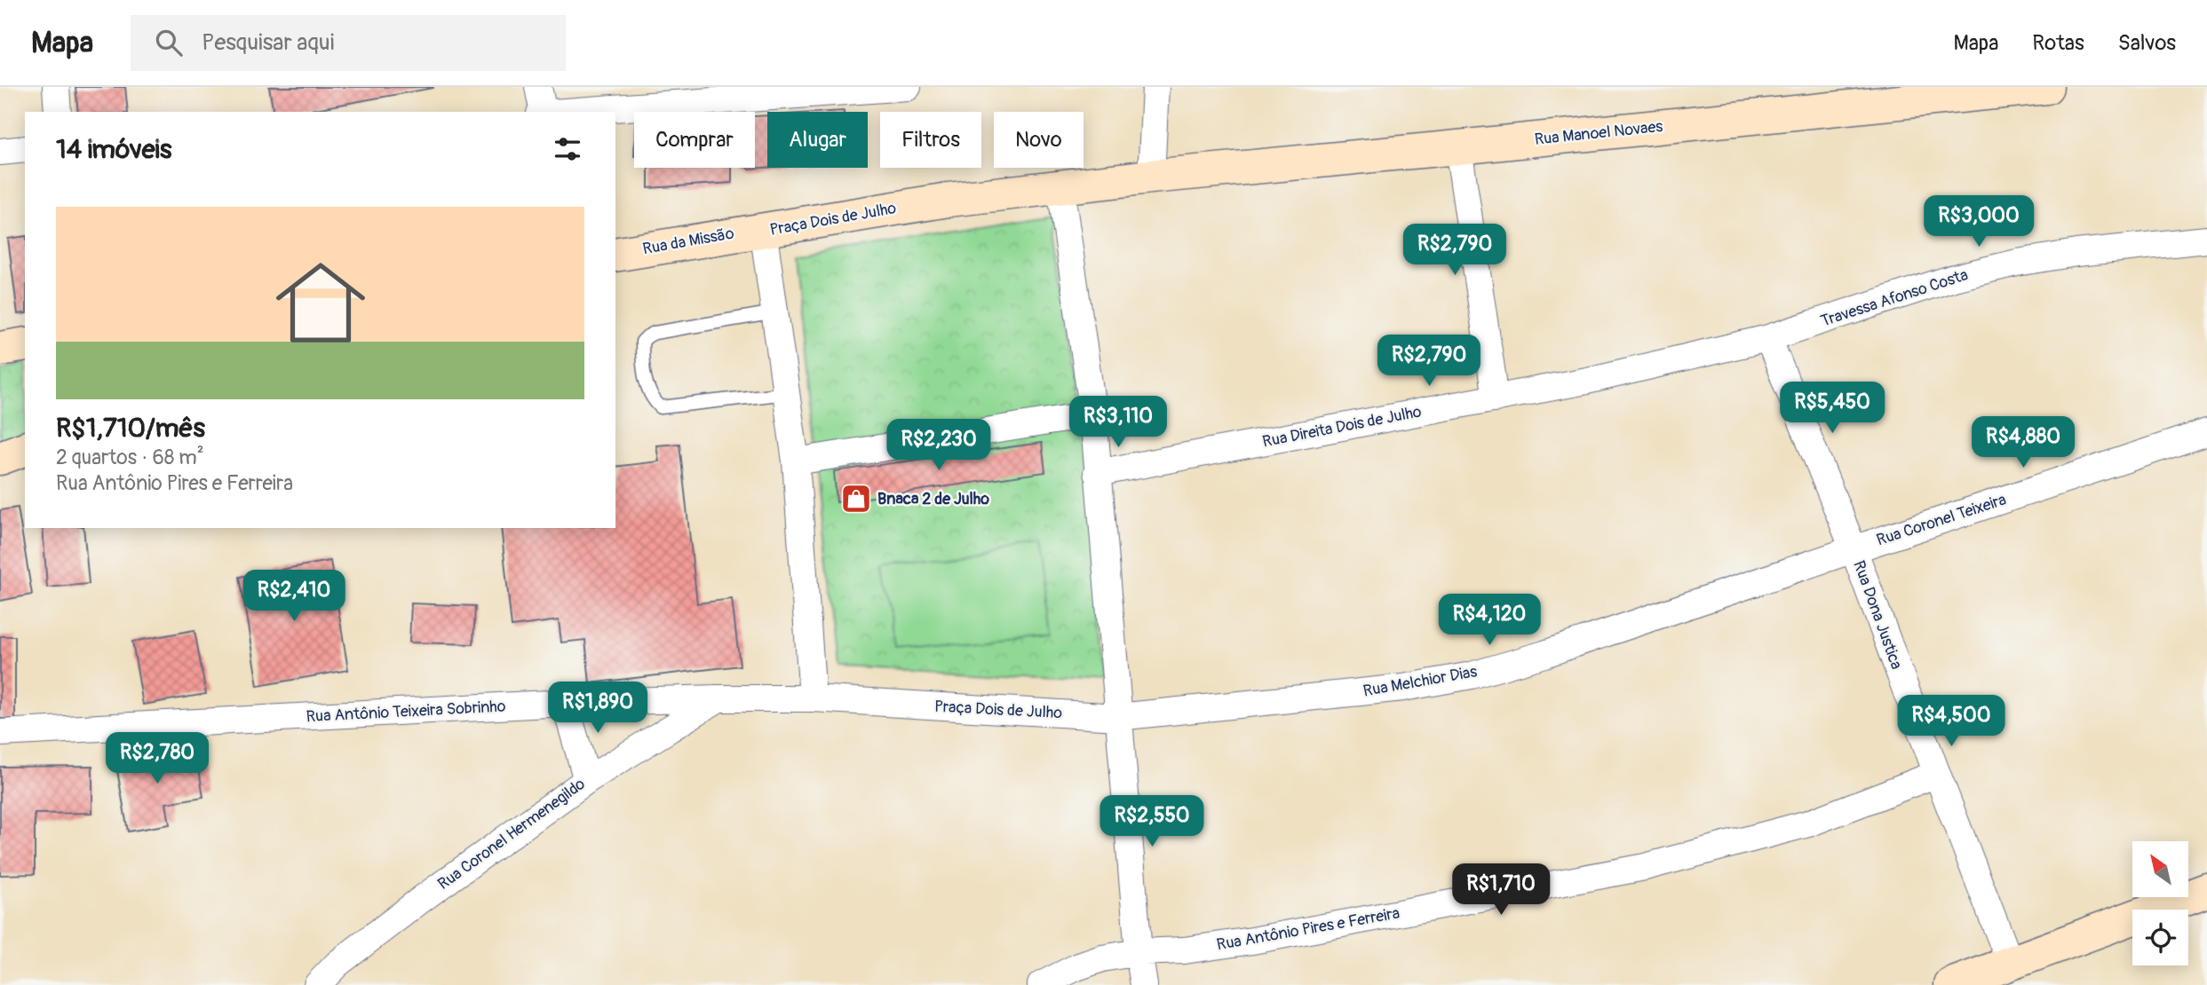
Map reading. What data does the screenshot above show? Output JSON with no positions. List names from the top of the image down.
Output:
{
  "streets": {
    "street": [
      "Rua Manoel Novaes",
      "Praça Dois de Julho",
      "Rua da Missão",
      "Travessa Afonso Costa",
      "Rua Direita Dois de Julho",
      "Rua Coronel Teixeira",
      "Rua Dona Justica",
      "Rua Melchior Dias",
      "Rua Antônio Teixeira Sobrinho",
      "Rua Coronel Hermenegildo",
      "Rua Antônio Pires e Ferreira"
    ]
  },
  "crossings": [
    ["Rua Manoel Novaes", "Praça Dois de Julho"],
    ["Praça Dois de Julho", "Rua da Missão"],
    ["Praça Dois de Julho", "Rua Melchior Dias"],
    ["Praça Dois de Julho", "Rua Antônio Teixeira Sobrinho"],
    ["Travessa Afonso Costa", "Rua Direita Dois de Julho"],
    ["Travessa Afonso Costa", "Rua Dona Justica"],
    ["Rua Direita Dois de Julho", "Rua Dona Justica"],
    ["Rua Coronel Teixeira", "Rua Dona Justica"],
    ["Rua Coronel Teixeira", "Rua Melchior Dias"],
    ["Rua Dona Justica", "Rua Melchior Dias"],
    ["Rua Dona Justica", "Rua Antônio Pires e Ferreira"],
    ["Rua Antônio Teixeira Sobrinho", "Rua Coronel Hermenegildo"]
  ],
  "places": {
    "shop": ["Bnaca 2 de Julho"]
  },
  "north": "top left",
  "page": {
    "header": "Mapa",
    "search": "Pesquisar aqui",
    "nav": ["Mapa", "Rotas", "Salvos"],
    "chip": [
      "Comprar",
      "Alugar",
      "Filtros",
      "Novo"
    ],
    "heading": "14 imóveis",
    "list": [
      {
        "name": "R$1,710/mês",
        "note": "2 quartos · 68 m² · Rua Antônio Pires e Ferreira"
      }
    ],
    "price": [
      "R$3,000",
      "R$2,790",
      "R$2,790",
      "R$5,450",
      "R$3,110",
      "R$4,880",
      "R$2,230",
      "R$2,410",
      "R$4,120",
      "R$1,890",
      "R$4,500",
      "R$2,780",
      "R$2,550",
      "R$1,710"
    ]
  }
}
